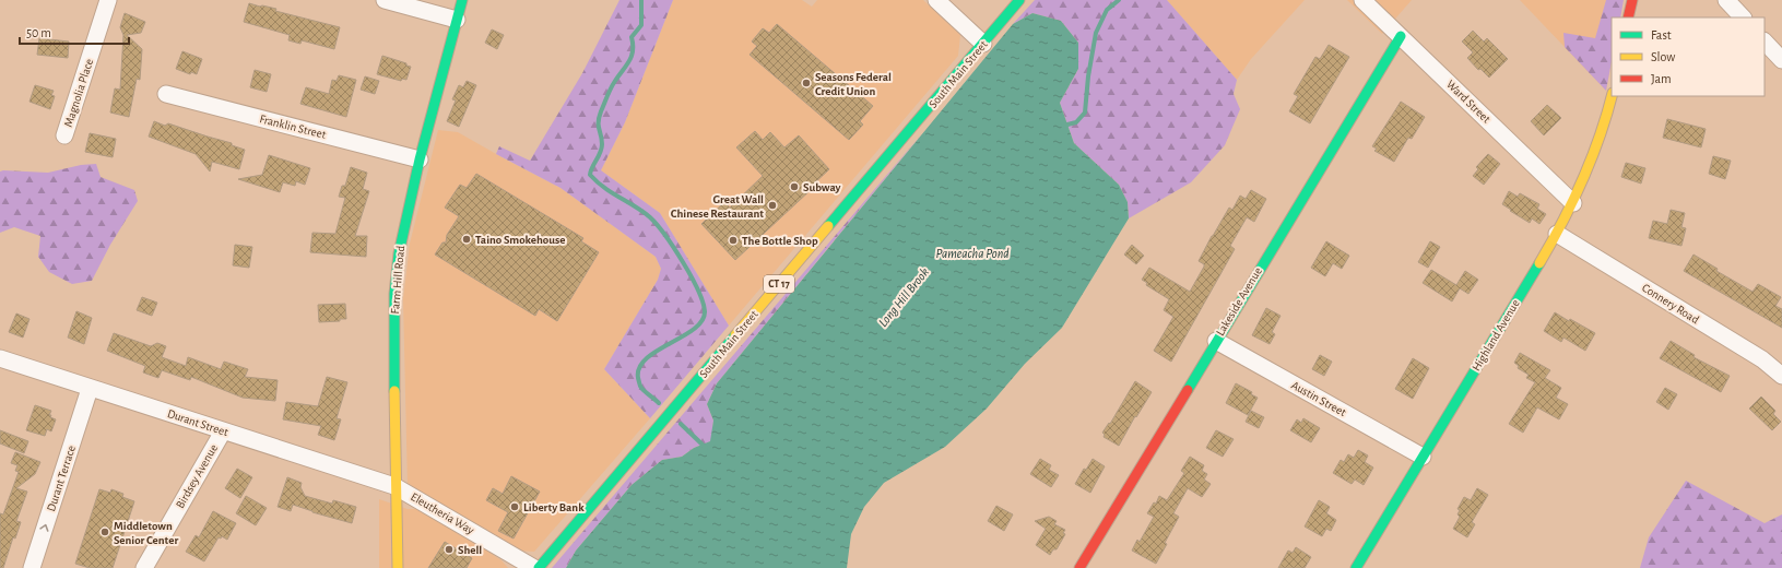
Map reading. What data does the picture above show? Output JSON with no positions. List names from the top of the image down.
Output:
{
  "streets": {
    "main road": [
      "South Main Street",
      "Farm Hill Road",
      "CT 17",
      "Lakeside Avenue",
      "Highland Avenue"
    ],
    "street": [
      "Magnolia Place",
      "Ward Street",
      "Franklin Street",
      "Connery Road",
      "Austin Street",
      "Durant Street",
      "Birdsey Avenue",
      "Durant Terrace",
      "Eleutheria Way"
    ]
  },
  "crossings": [
    ["Ward Street", "Lakeside Avenue"],
    ["Ward Street", "Highland Avenue"],
    ["Franklin Street", "Farm Hill Road"],
    ["Farm Hill Road", "Durant Street"],
    ["Farm Hill Road", "Eleutheria Way"],
    ["Lakeside Avenue", "Austin Street"],
    ["Connery Road", "Highland Avenue"],
    ["Highland Avenue", "Austin Street"],
    ["Durant Street", "Birdsey Avenue"],
    ["Durant Street", "Durant Terrace"],
    ["Durant Street", "Eleutheria Way"]
  ],
  "one_way": ["Durant Terrace"],
  "water": ["Pameacha Pond", "Long Hill Brook"],
  "places": [
    "Seasons Federal Credit Union",
    "Subway",
    "Great Wall Chinese Restaurant",
    "Taino Smokehouse",
    "The Bottle Shop",
    "Liberty Bank",
    "Middletown Senior Center",
    "Shell"
  ],
  "legend": ["Fast", "Slow", "Jam"],
  "scale_bar": "50 m"
}
